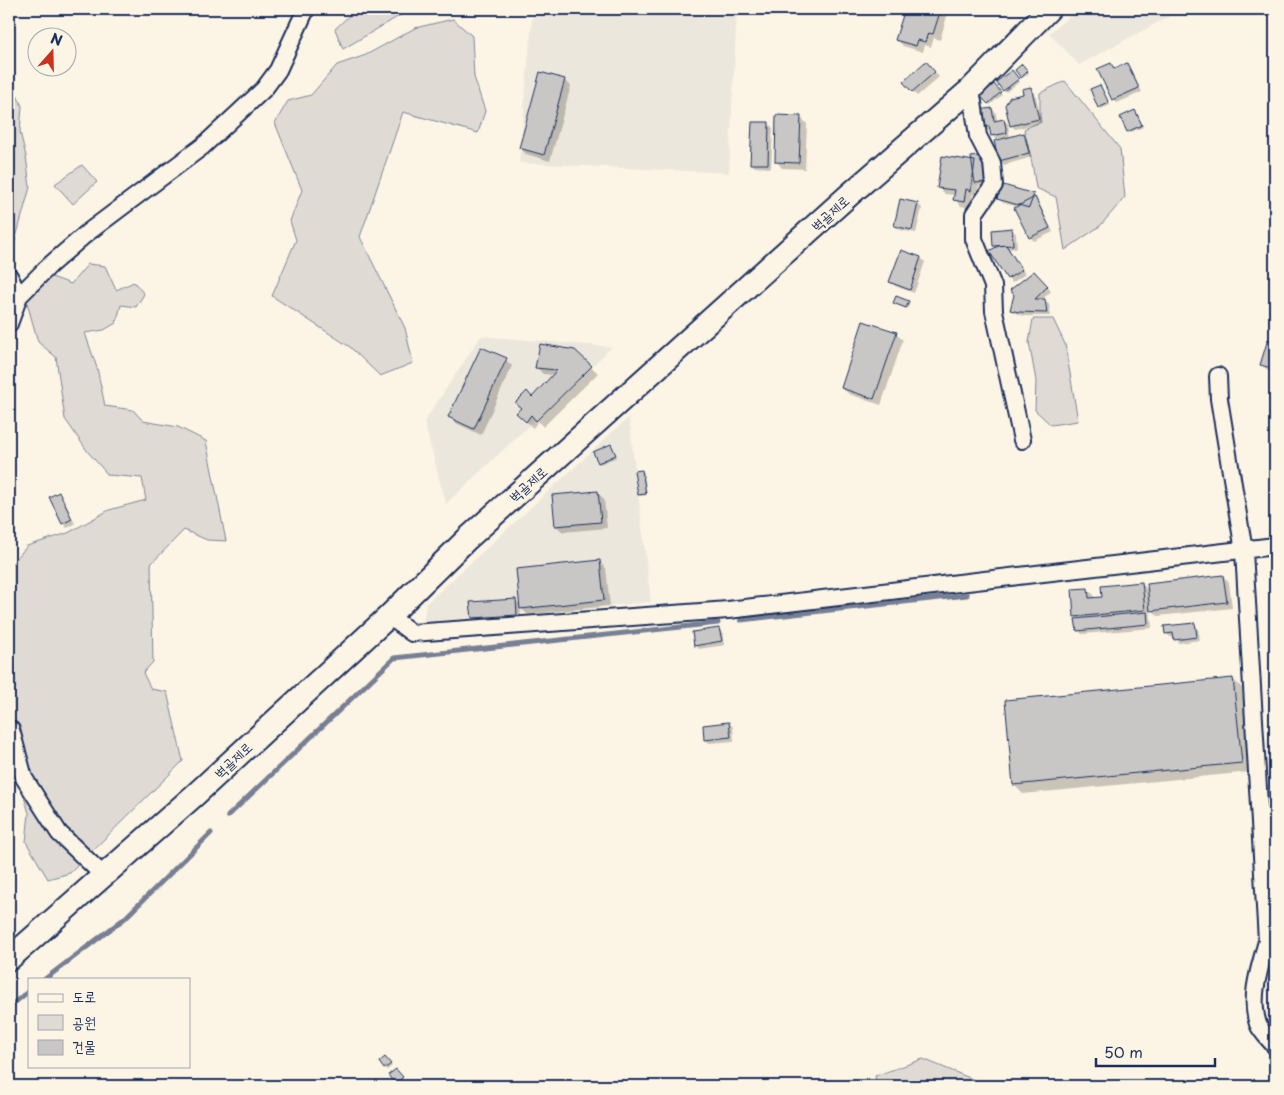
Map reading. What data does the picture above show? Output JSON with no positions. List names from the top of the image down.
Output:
{
  "streets": {
    "street": ["벽골제로"]
  },
  "legend": ["도로", "공원", "건물"],
  "scale_bar": "50 m",
  "north": "top"
}
